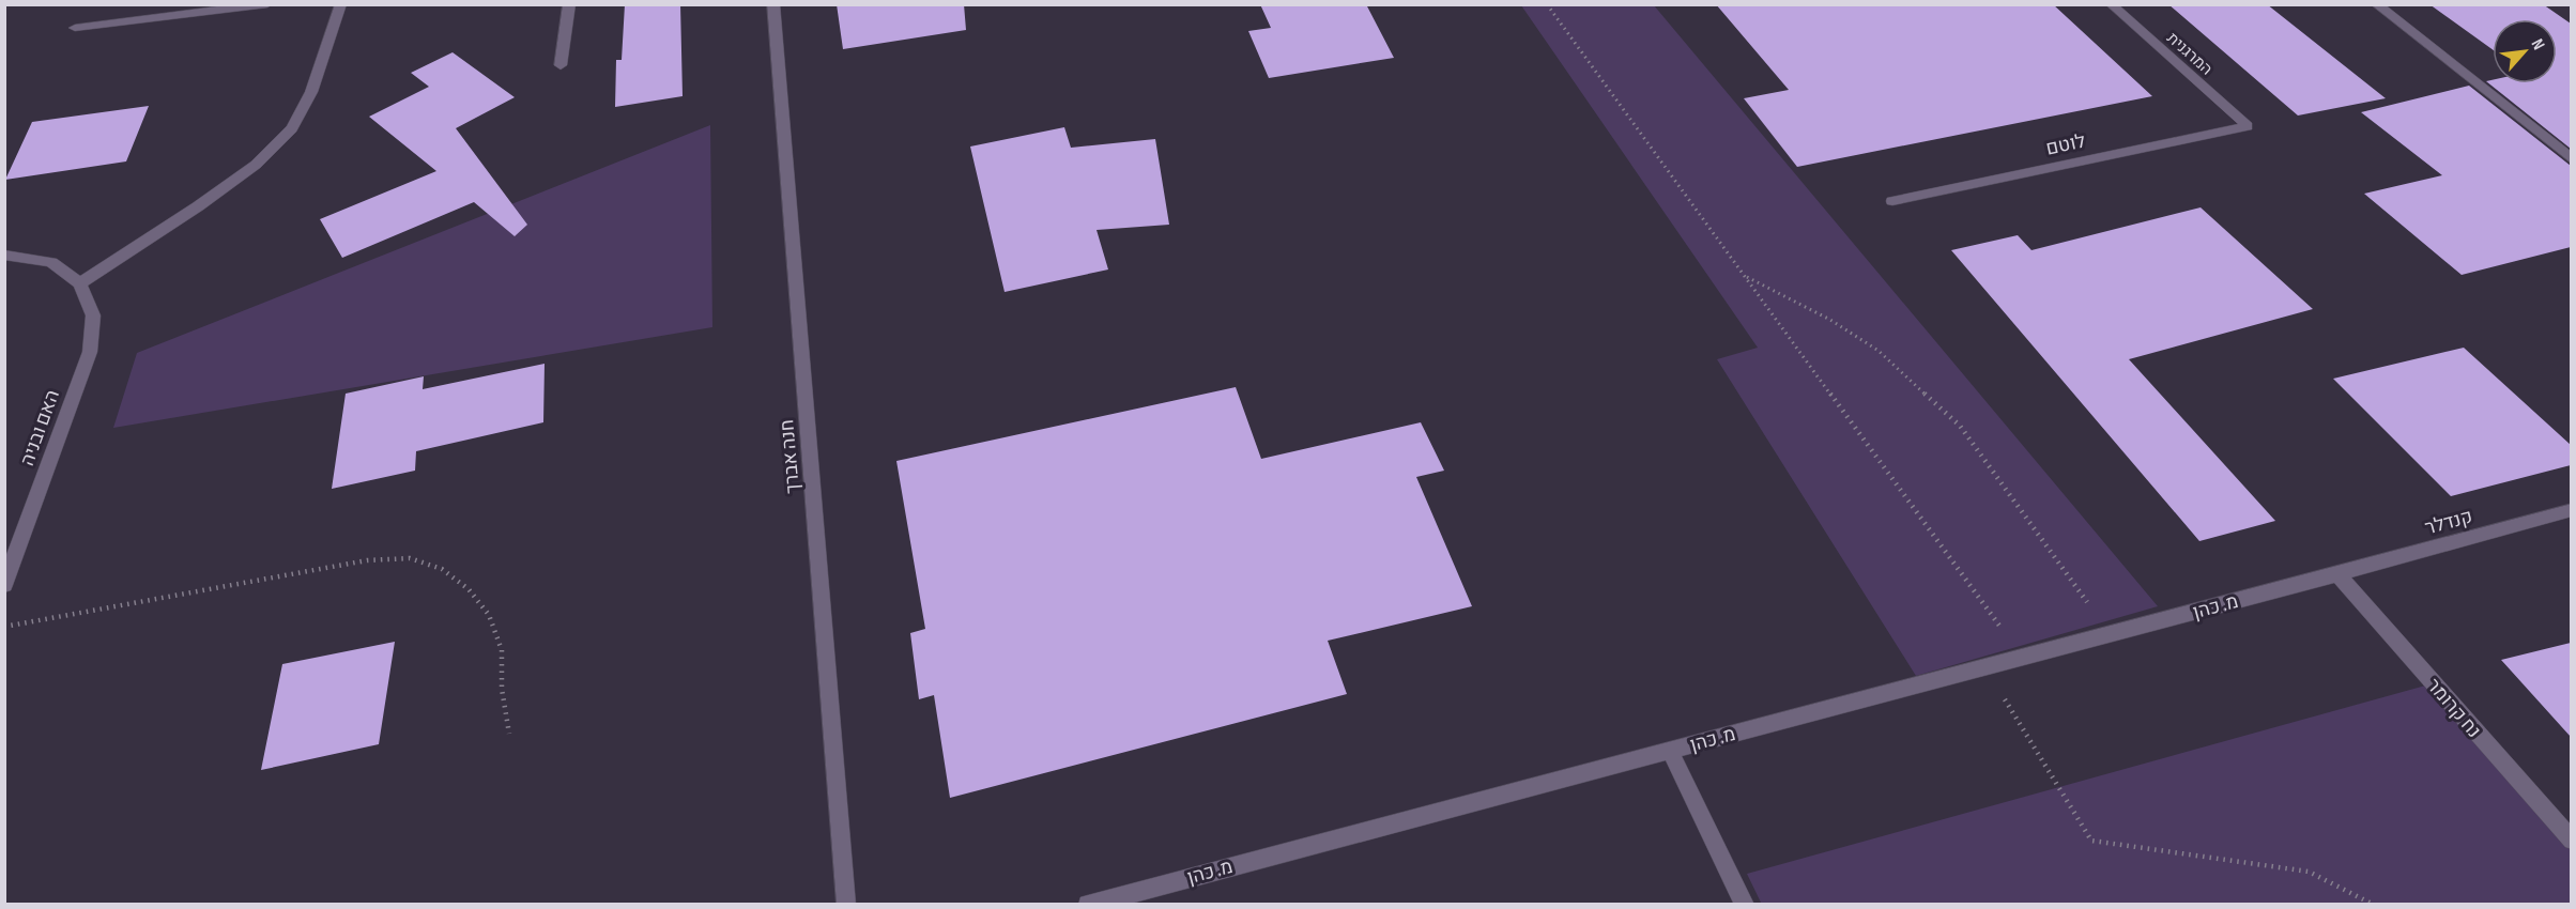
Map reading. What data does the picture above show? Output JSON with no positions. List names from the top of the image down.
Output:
{
  "streets": {
    "street": [
      "המרגנית",
      "לוטם",
      "האם ובניה",
      "חנה אברך",
      "קנדלר",
      "מ. כהן",
      "נח קרומר"
    ]
  },
  "crossings": [
    ["המרגנית", "לוטם"],
    ["קנדלר", "מ. כהן"],
    ["קנדלר", "נח קרומר"],
    ["מ. כהן", "נח קרומר"]
  ],
  "north": "top right"
}
